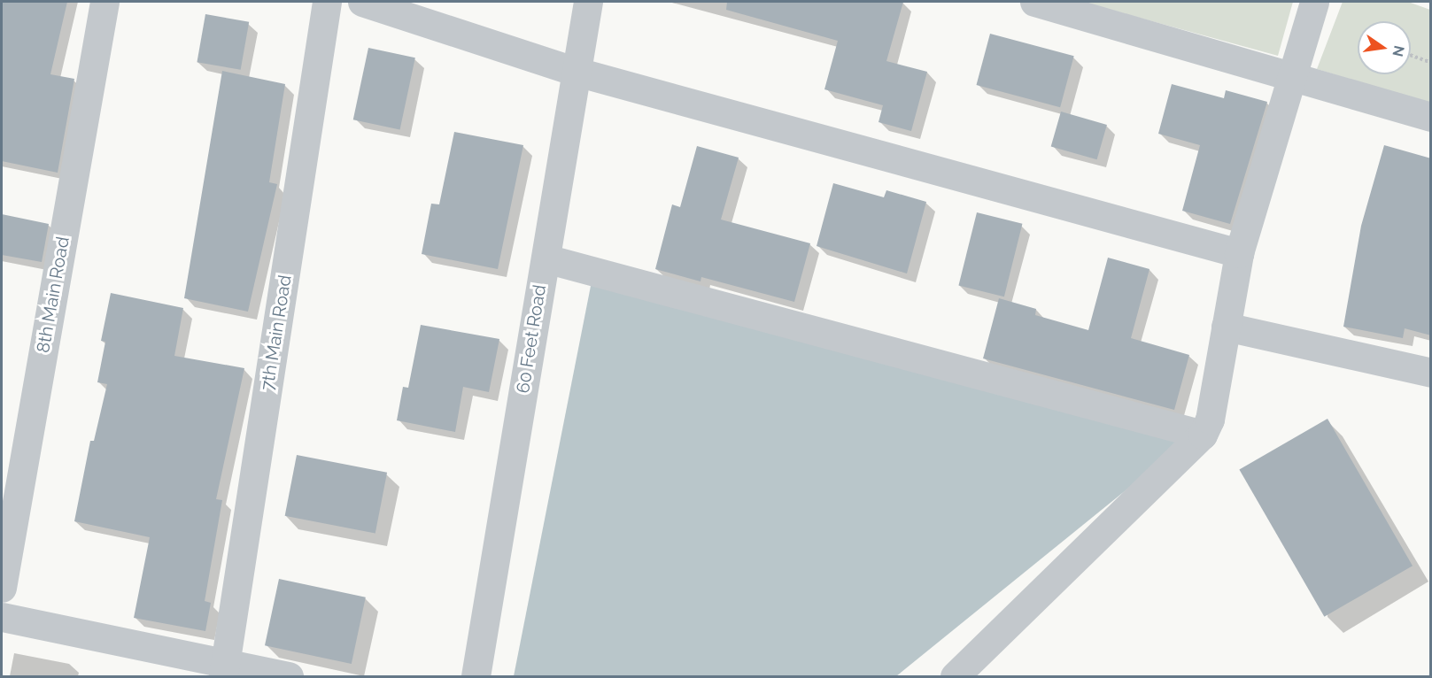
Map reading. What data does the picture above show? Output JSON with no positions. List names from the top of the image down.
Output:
{
  "streets": {
    "street": ["8th Main Road", "7th Main Road", "60 Feet Road"]
  },
  "north": "right"
}
